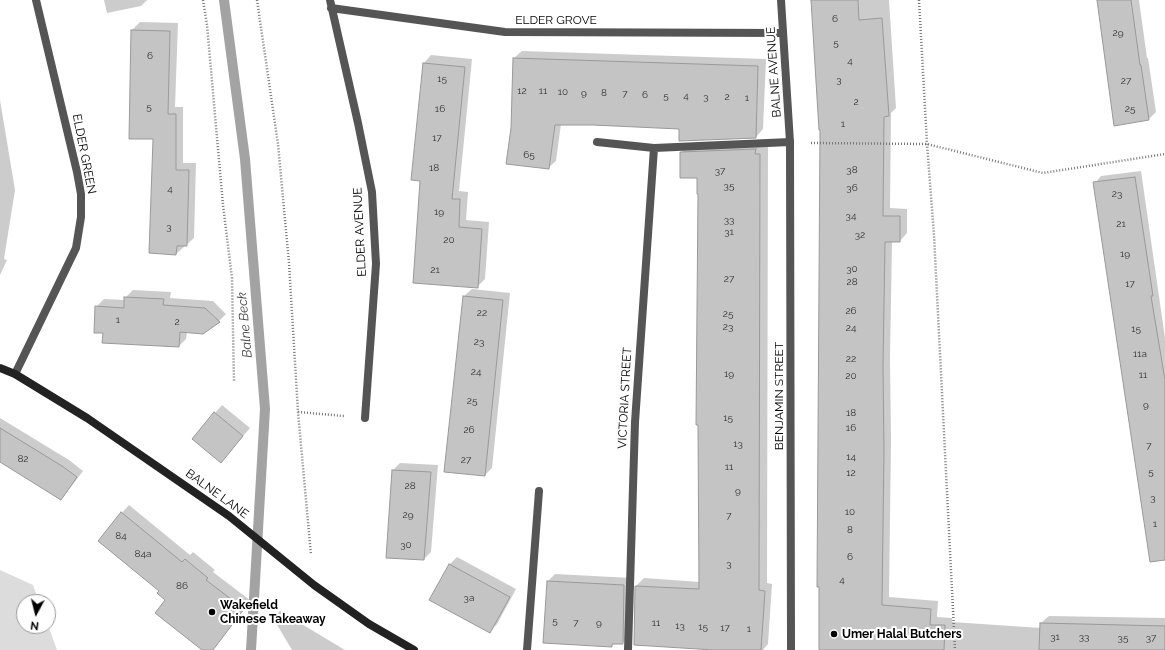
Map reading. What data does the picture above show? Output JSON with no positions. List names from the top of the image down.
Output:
{
  "streets": {
    "street": [
      "ELDER GROVE",
      "BALNE AVENUE",
      "ELDER GREEN",
      "ELDER AVENUE",
      "BENJAMIN STREET",
      "VICTORIA STREET",
      "BALNE LANE"
    ]
  },
  "crossings": [
    ["ELDER GROVE", "BALNE AVENUE"],
    ["ELDER GROVE", "ELDER AVENUE"],
    ["BALNE AVENUE", "BENJAMIN STREET"],
    ["ELDER GREEN", "BALNE LANE"]
  ],
  "water": ["Balne Beck"],
  "places": ["Wakefield Chinese Takeaway", "Umer Halal Butchers"],
  "house_numbers": [
    "6",
    "29",
    "5",
    "6",
    "4",
    "15",
    "3",
    "27",
    "12",
    "11",
    "10",
    "9",
    "8",
    "7",
    "6",
    "5",
    "4",
    "3",
    "2",
    "1",
    "2",
    "5",
    "16",
    "25",
    "1",
    "17",
    "65",
    "18",
    "38",
    "37",
    "35",
    "36",
    "4",
    "23",
    "19",
    "34",
    "33",
    "21",
    "3",
    "31",
    "32",
    "20",
    "19",
    "30",
    "21",
    "27",
    "28",
    "17",
    "26",
    "22",
    "25",
    "1",
    "2",
    "23",
    "24",
    "15",
    "23",
    "11a",
    "22",
    "24",
    "19",
    "11",
    "20",
    "25",
    "9",
    "18",
    "15",
    "16",
    "26",
    "13",
    "7",
    "14",
    "82",
    "27",
    "11",
    "5",
    "12",
    "28",
    "9",
    "3",
    "10",
    "29",
    "7",
    "1",
    "8",
    "84",
    "30",
    "84a",
    "6",
    "3",
    "4",
    "86",
    "3a",
    "5",
    "7",
    "9",
    "11",
    "13",
    "15",
    "17",
    "1",
    "31",
    "33",
    "35",
    "37"
  ],
  "north": "bottom"
}
